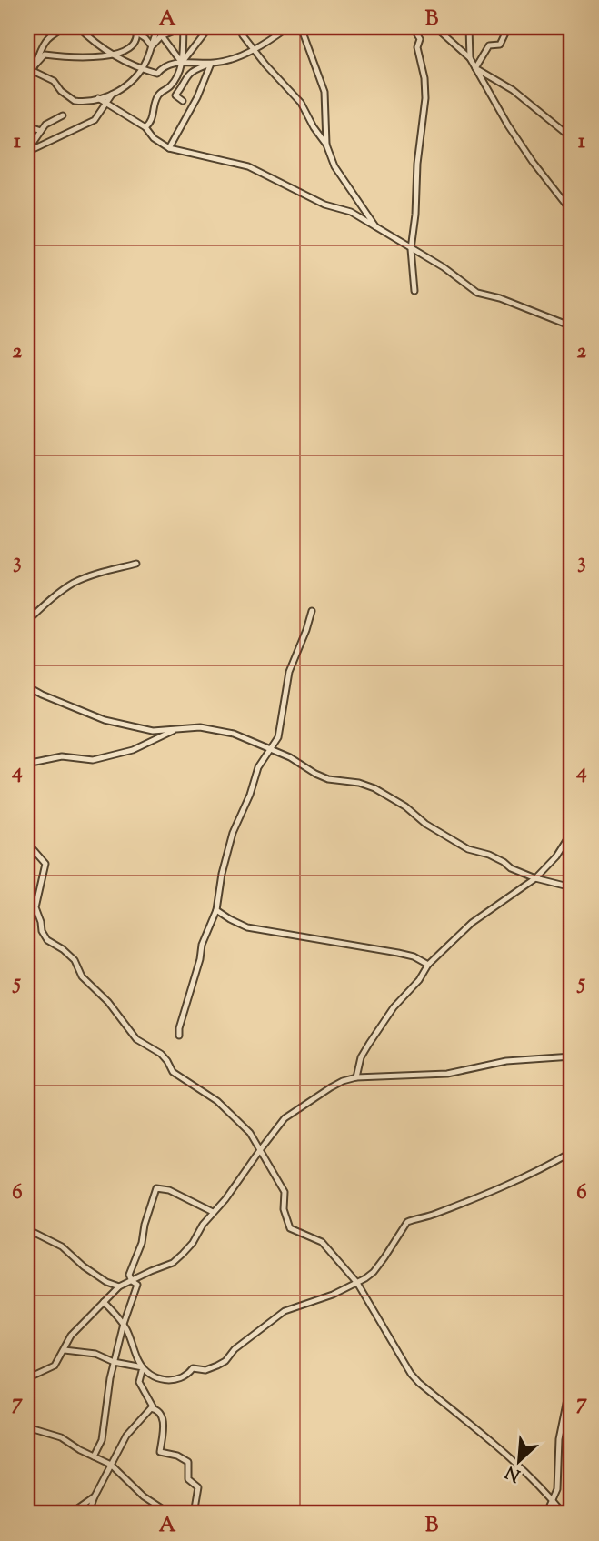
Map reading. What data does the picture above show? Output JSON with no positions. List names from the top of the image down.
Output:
{
  "north": "bottom left",
  "grid": {
    "columns": ["A", "B"],
    "rows": [
      "1",
      "2",
      "3",
      "4",
      "5",
      "6",
      "7"
    ]
  }
}
